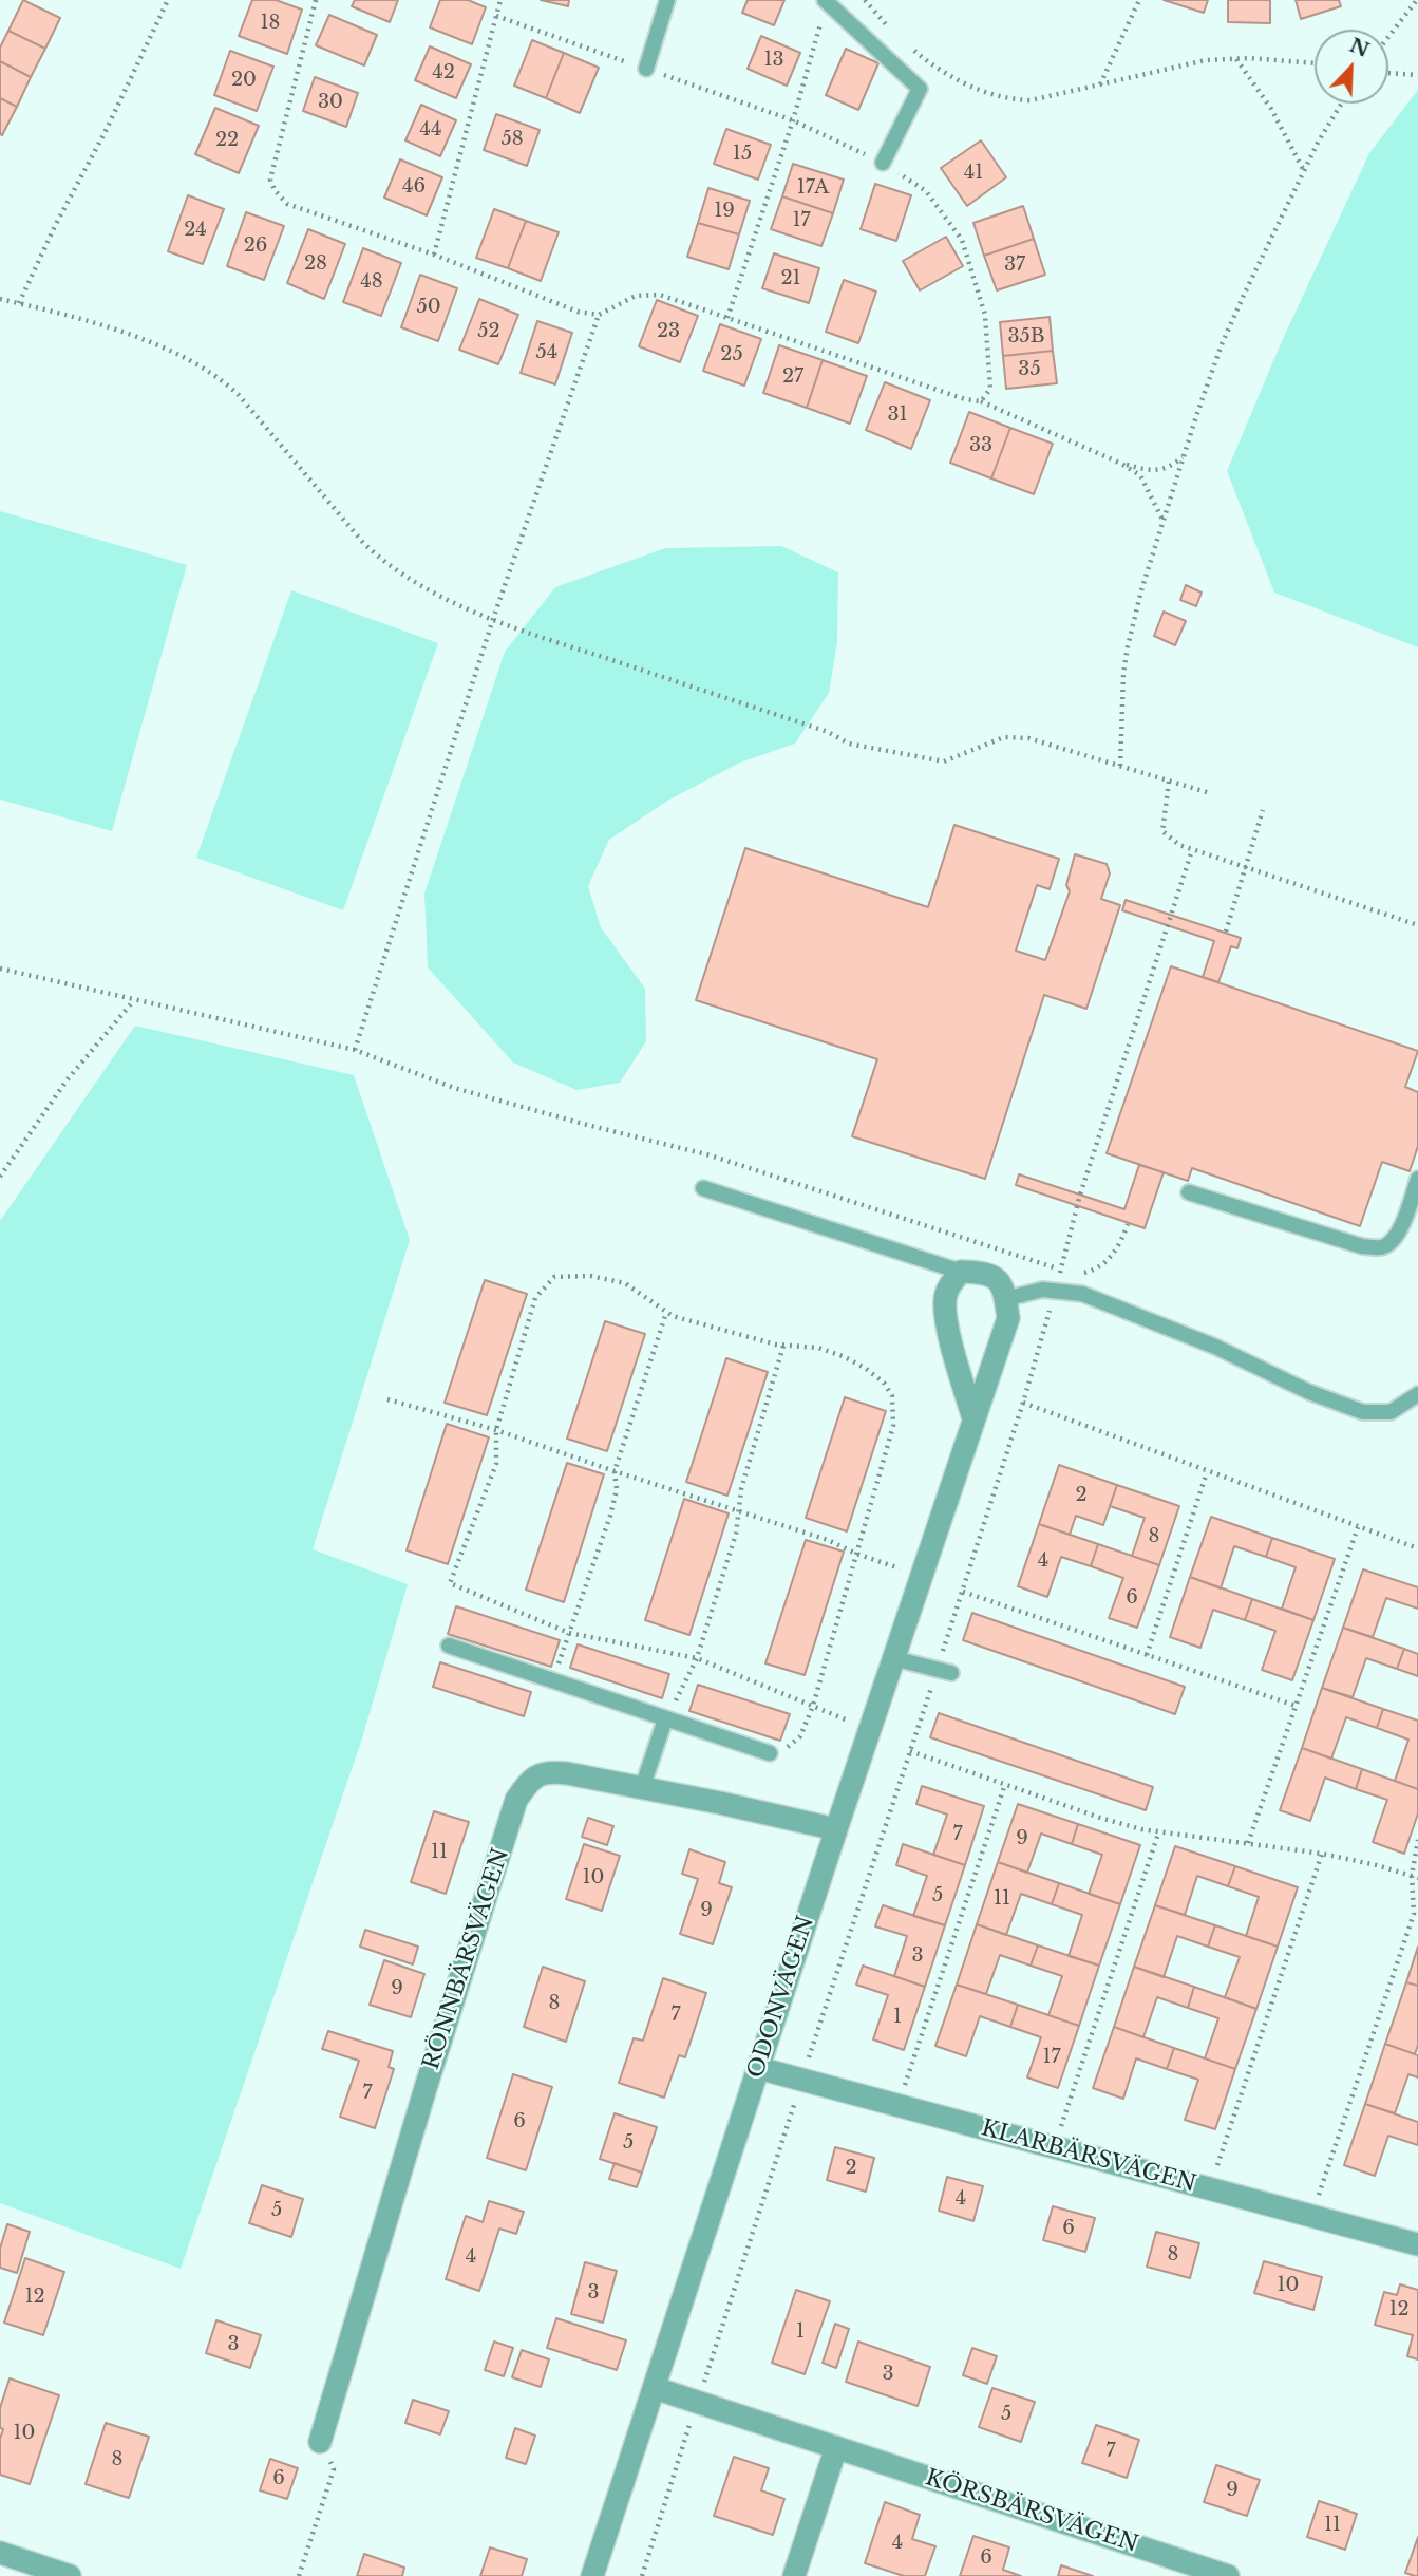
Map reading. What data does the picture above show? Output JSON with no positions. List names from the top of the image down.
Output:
{
  "streets": {
    "street": [
      "RÖNNBÄRSVÄGEN",
      "ODONVÄGEN",
      "KLARBÄRSVÄGEN",
      "KÖRSBÄRSVÄGEN"
    ]
  },
  "crossings": [
    ["RÖNNBÄRSVÄGEN", "ODONVÄGEN"],
    ["ODONVÄGEN", "KLARBÄRSVÄGEN"],
    ["ODONVÄGEN", "KÖRSBÄRSVÄGEN"]
  ],
  "house_numbers": [
    "18",
    "13",
    "42",
    "20",
    "30",
    "44",
    "58",
    "22",
    "15",
    "41",
    "46",
    "17A",
    "19",
    "17",
    "24",
    "26",
    "28",
    "37",
    "21",
    "48",
    "50",
    "52",
    "23",
    "35B",
    "54",
    "25",
    "35",
    "27",
    "31",
    "33",
    "2",
    "8",
    "4",
    "6",
    "7",
    "9",
    "11",
    "10",
    "5",
    "11",
    "9",
    "3",
    "9",
    "8",
    "7",
    "1",
    "17",
    "7",
    "6",
    "5",
    "2",
    "4",
    "5",
    "6",
    "8",
    "4",
    "10",
    "3",
    "12",
    "12",
    "1",
    "3",
    "3",
    "5",
    "10",
    "7",
    "8",
    "6",
    "9",
    "11",
    "4",
    "6"
  ],
  "north": "top right"
}
